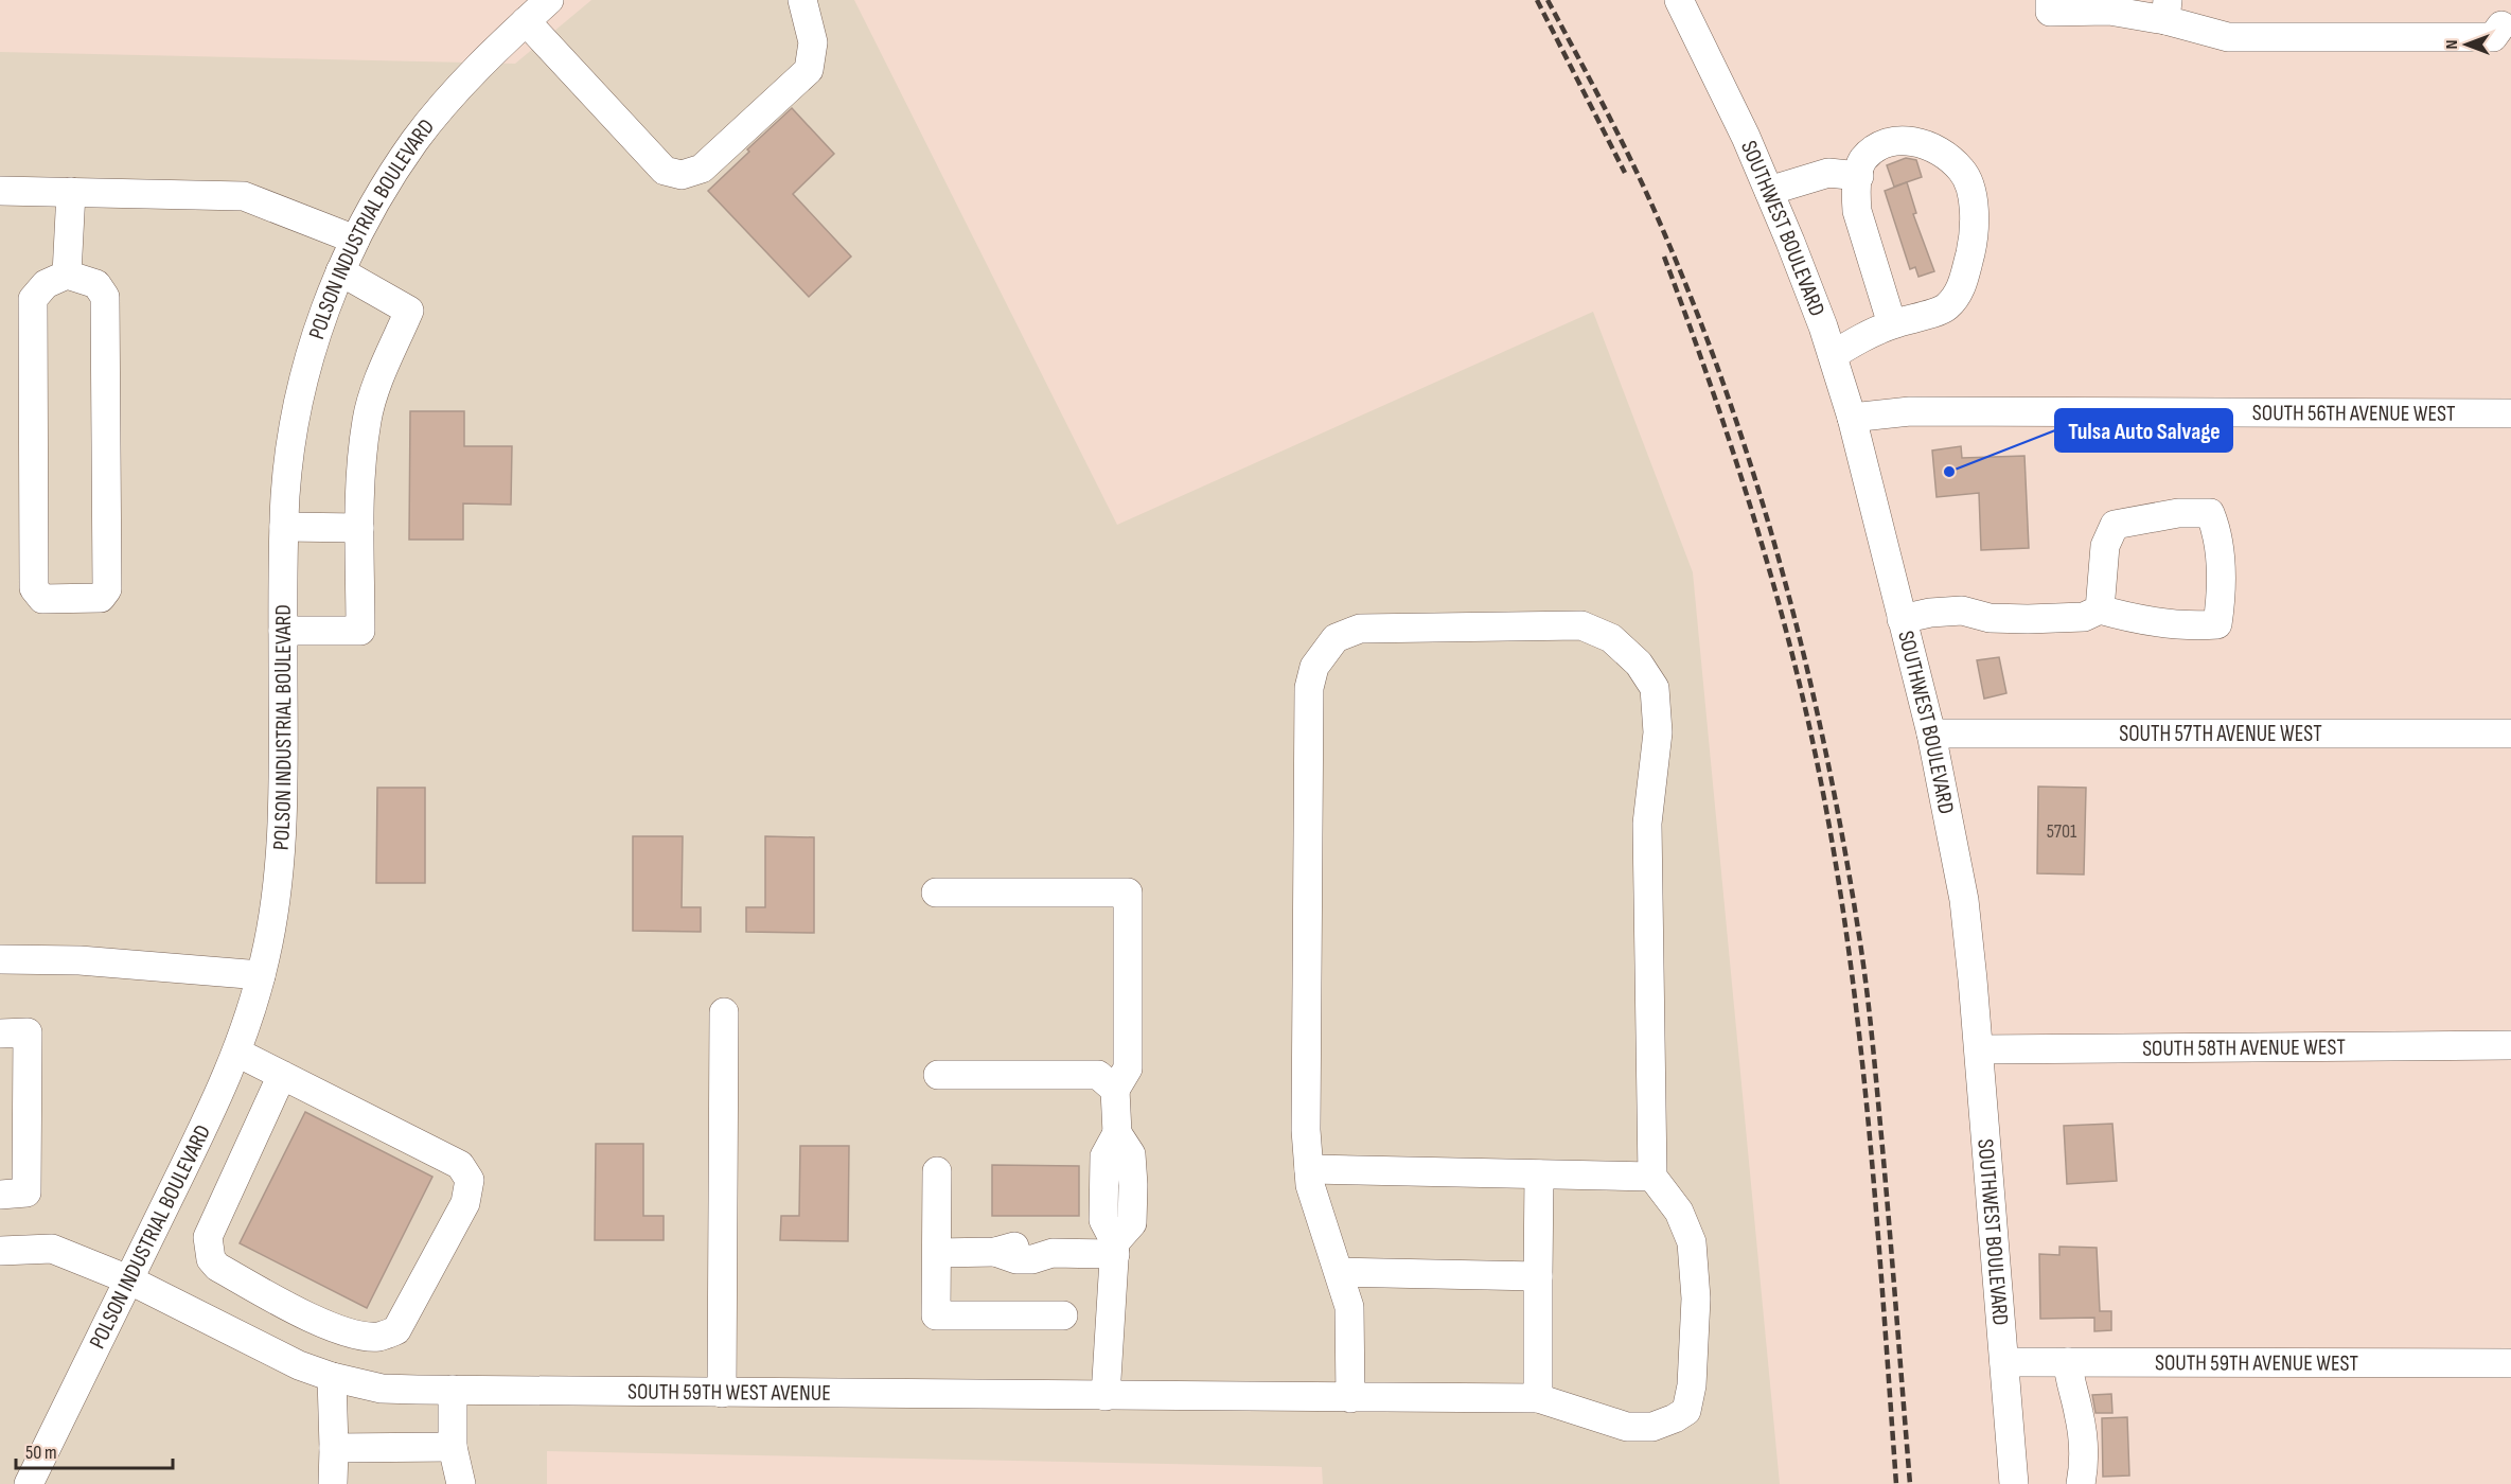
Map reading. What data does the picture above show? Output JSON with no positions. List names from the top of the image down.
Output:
{
  "streets": {
    "street": [
      "SOUTHWEST BOULEVARD",
      "POLSON INDUSTRIAL BOULEVARD",
      "SOUTH 56TH AVENUE WEST",
      "SOUTH 57TH AVENUE WEST",
      "SOUTH 58TH AVENUE WEST",
      "SOUTH 59TH AVENUE WEST",
      "SOUTH 59TH WEST AVENUE"
    ]
  },
  "crossings": [
    ["SOUTHWEST BOULEVARD", "SOUTH 56TH AVENUE WEST"],
    ["SOUTHWEST BOULEVARD", "SOUTH 57TH AVENUE WEST"],
    ["SOUTHWEST BOULEVARD", "SOUTH 58TH AVENUE WEST"],
    ["SOUTHWEST BOULEVARD", "SOUTH 59TH AVENUE WEST"],
    ["POLSON INDUSTRIAL BOULEVARD", "SOUTH 59TH WEST AVENUE"]
  ],
  "places": ["Tulsa Auto Salvage"],
  "house_numbers": ["5701"],
  "scale_bar": "50 m",
  "north": "left"
}
